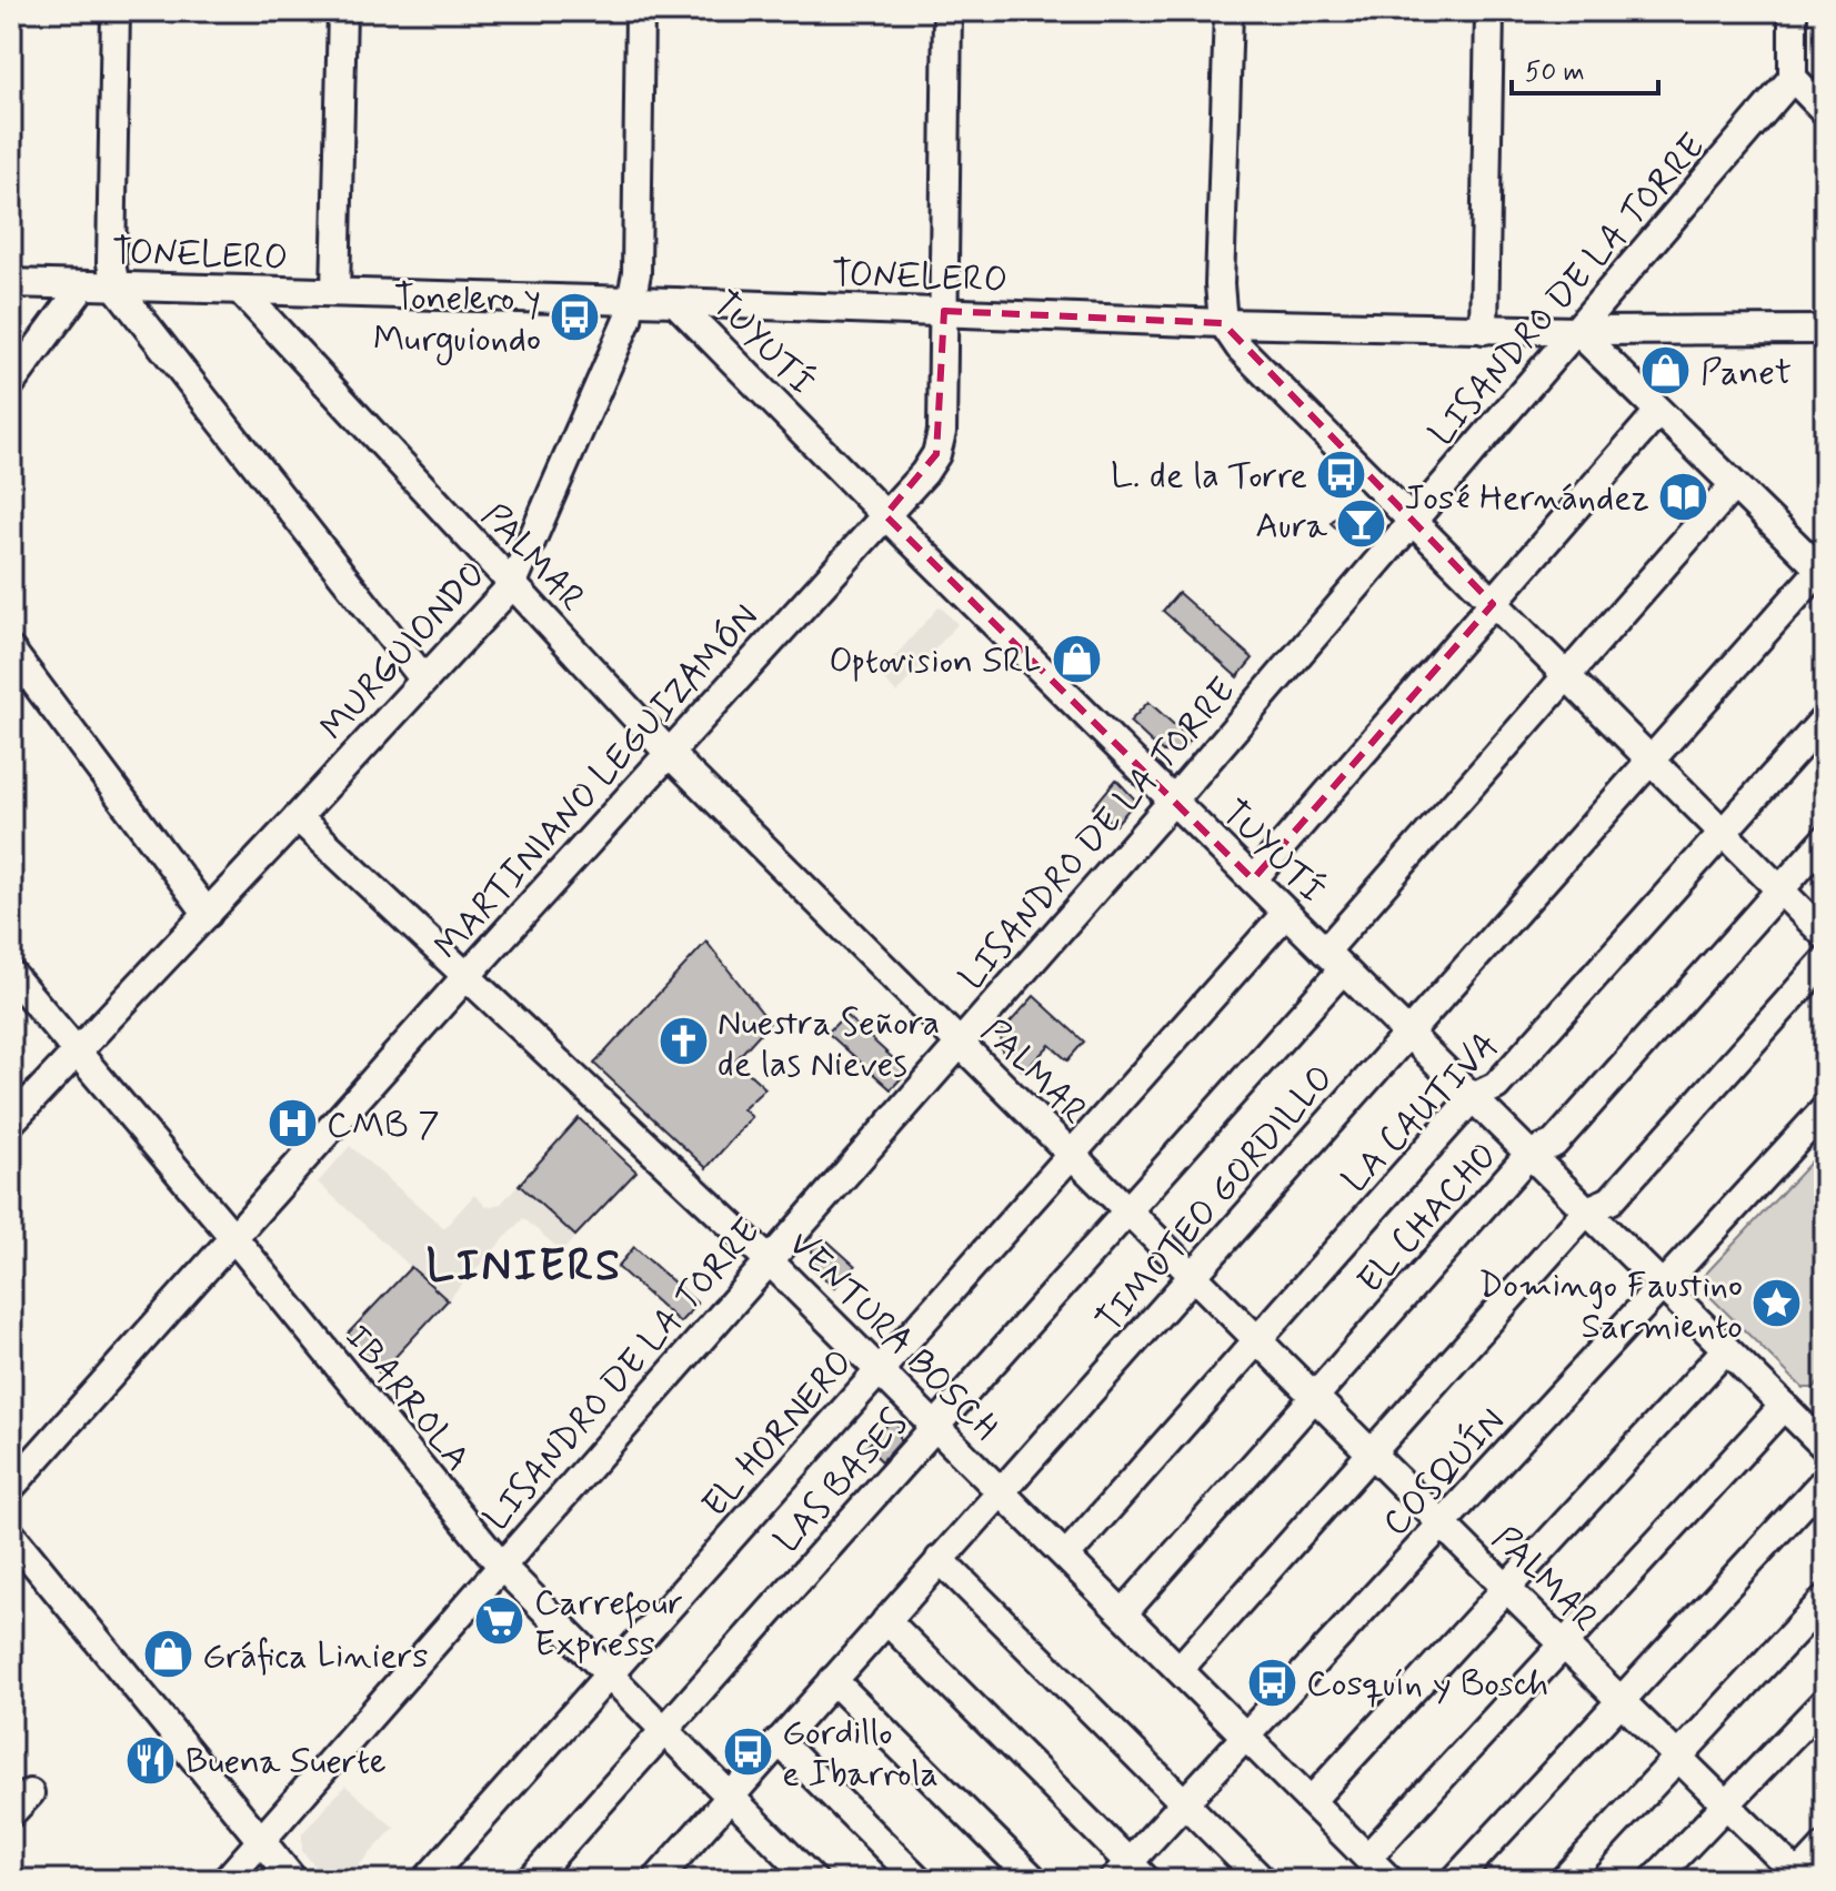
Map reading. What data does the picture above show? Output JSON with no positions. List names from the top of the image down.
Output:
{
  "streets": {
    "street": [
      "TONELERO",
      "LISANDRO DE LA TORRE",
      "TUYUTÍ",
      "PALMAR",
      "MURGUIONDO",
      "MARTINIANO LEGUIZAMÓN",
      "LA CAUTIVA",
      "TIMOTEO GORDILLO",
      "EL CHACHO",
      "VENTURA BOSCH",
      "IBARROLA",
      "EL HORNERO",
      "COSQUÍN",
      "LAS BASES"
    ]
  },
  "crossings": [
    ["TONELERO", "LISANDRO DE LA TORRE"],
    ["TONELERO", "TUYUTÍ"],
    ["TONELERO", "PALMAR"],
    ["TONELERO", "MURGUIONDO"],
    ["TONELERO", "MARTINIANO LEGUIZAMÓN"],
    ["LISANDRO DE LA TORRE", "TUYUTÍ"],
    ["LISANDRO DE LA TORRE", "PALMAR"],
    ["LISANDRO DE LA TORRE", "VENTURA BOSCH"],
    ["LISANDRO DE LA TORRE", "IBARROLA"],
    ["TUYUTÍ", "MARTINIANO LEGUIZAMÓN"],
    ["TUYUTÍ", "LA CAUTIVA"],
    ["TUYUTÍ", "TIMOTEO GORDILLO"],
    ["TUYUTÍ", "EL CHACHO"],
    ["TUYUTÍ", "EL HORNERO"],
    ["TUYUTÍ", "COSQUÍN"],
    ["TUYUTÍ", "LAS BASES"],
    ["PALMAR", "MURGUIONDO"],
    ["PALMAR", "MARTINIANO LEGUIZAMÓN"],
    ["PALMAR", "LA CAUTIVA"],
    ["PALMAR", "TIMOTEO GORDILLO"],
    ["PALMAR", "EL CHACHO"],
    ["PALMAR", "EL HORNERO"],
    ["PALMAR", "COSQUÍN"],
    ["PALMAR", "LAS BASES"],
    ["MURGUIONDO", "VENTURA BOSCH"],
    ["MURGUIONDO", "IBARROLA"],
    ["MARTINIANO LEGUIZAMÓN", "VENTURA BOSCH"],
    ["MARTINIANO LEGUIZAMÓN", "IBARROLA"],
    ["LA CAUTIVA", "VENTURA BOSCH"],
    ["TIMOTEO GORDILLO", "VENTURA BOSCH"],
    ["TIMOTEO GORDILLO", "IBARROLA"],
    ["EL CHACHO", "VENTURA BOSCH"],
    ["VENTURA BOSCH", "EL HORNERO"],
    ["VENTURA BOSCH", "COSQUÍN"],
    ["VENTURA BOSCH", "LAS BASES"],
    ["IBARROLA", "EL HORNERO"],
    ["IBARROLA", "LAS BASES"]
  ],
  "districts": ["LINIERS"],
  "places": {
    "bus stop": [
      "Tonelero y Murguiondo",
      "L. de la Torre",
      "Cosquín y Bosch",
      "Gordillo e Ibarrola"
    ],
    "shop": ["Panet", "Optovision SRL", "Gráfica Liniers"],
    "library": ["José Hernández"],
    "bar": ["Aura"],
    "church": ["Nuestra Señora de las Nieves"],
    "hospital": ["CMB 7"],
    "place": ["Domingo Faustino Sarmiento"],
    "supermarket": ["Carrefour Express"],
    "restaurant": ["Buena Suerte"]
  },
  "scale_bar": "50 m"
}
